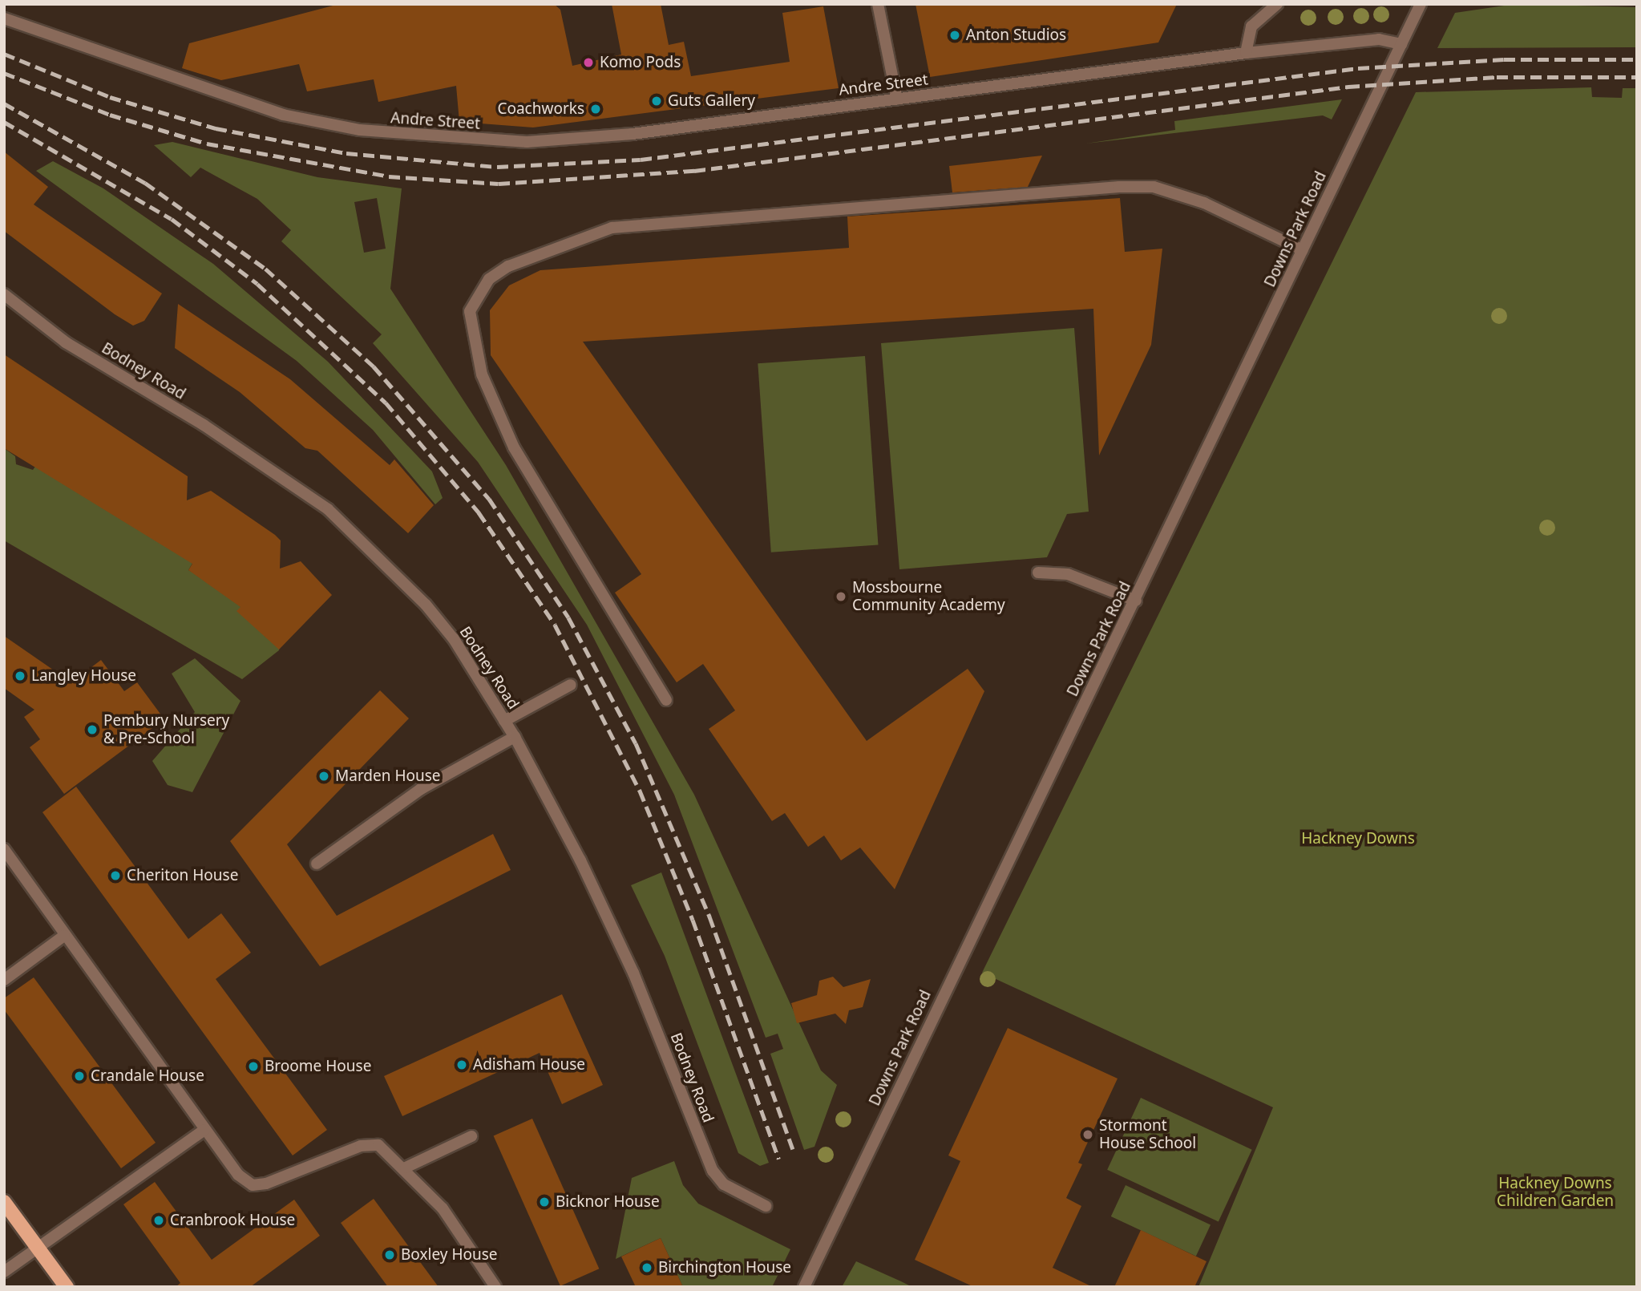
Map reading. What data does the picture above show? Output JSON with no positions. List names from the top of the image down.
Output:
{
  "streets": {
    "street": ["Andre Street", "Downs Park Road", "Bodney Road"]
  },
  "crossings": [
    ["Andre Street", "Downs Park Road"]
  ],
  "parks": ["Hackney Downs", "Hackney Downs Children Garden"],
  "places": [
    "Anton Studios",
    "Komo Pods",
    "Guts Gallery",
    "Coachworks",
    "Mossbourne Community Academy",
    "Langley House",
    "Pembury Nursery & Pre-School",
    "Marden House",
    "Cheriton House",
    "Adisham House",
    "Broome House",
    "Crandale House",
    "Stormont House School",
    "Bicknor House",
    "Cranbrook House",
    "Boxley House",
    "Birchington House"
  ]
}
